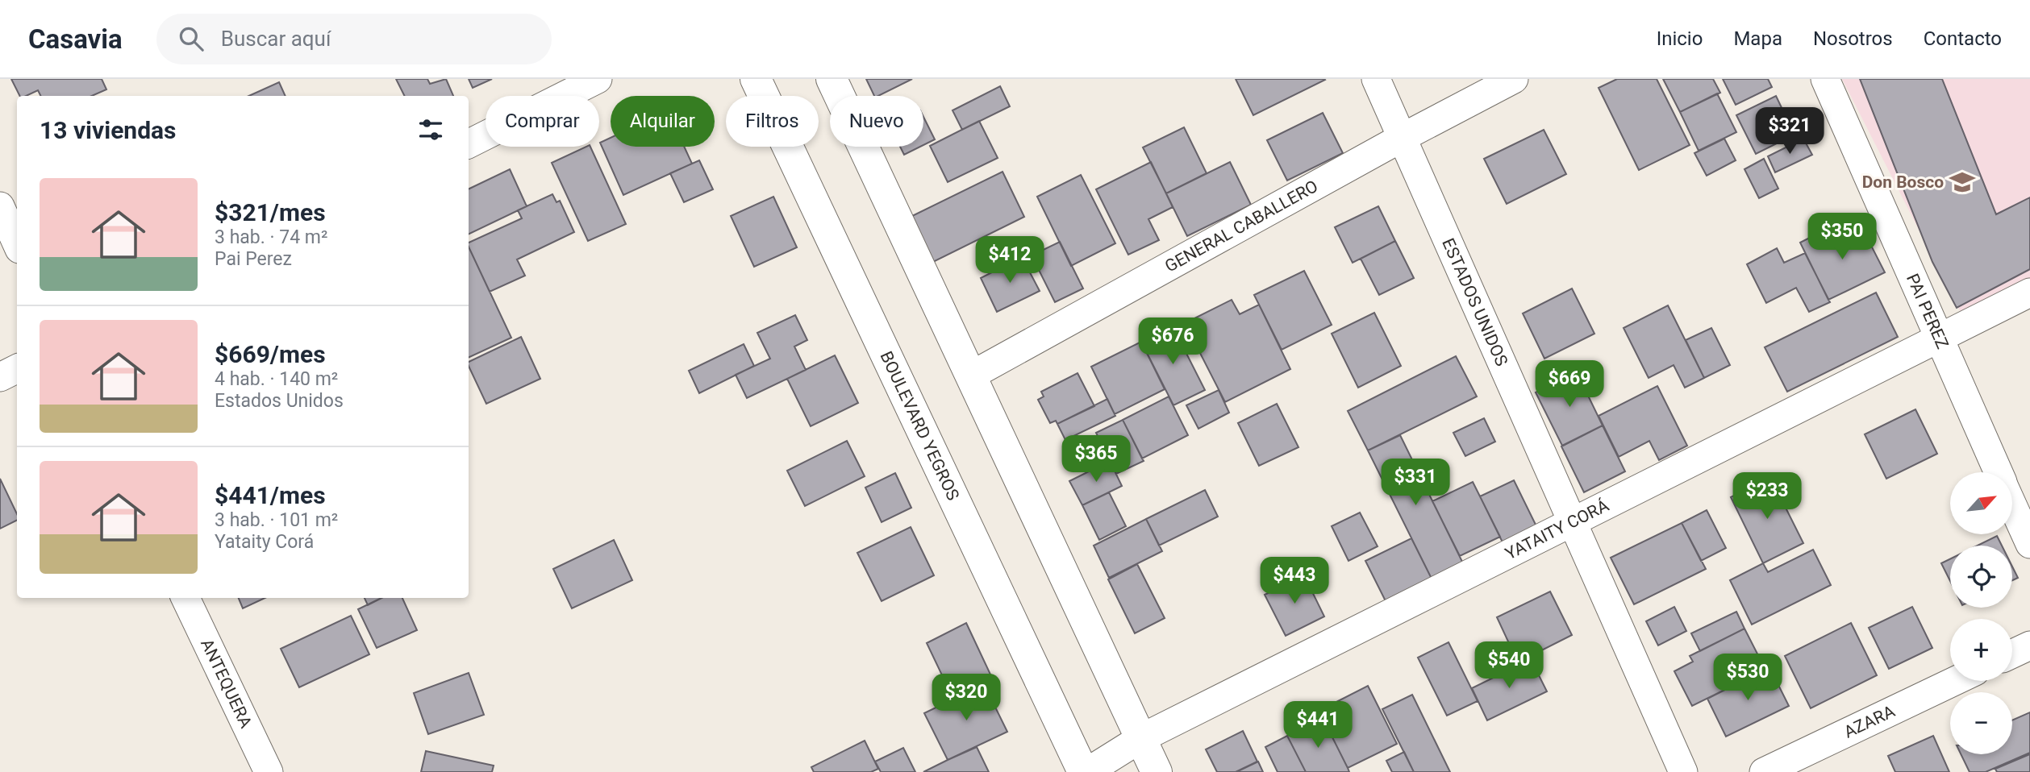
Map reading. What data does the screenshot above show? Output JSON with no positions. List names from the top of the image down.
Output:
{
  "streets": {
    "main road": ["BOULEVARD YEGROS"],
    "street": [
      "GENERAL CABALLERO",
      "ESTADOS UNIDOS",
      "PAI PEREZ",
      "YATAITY CORÁ",
      "ANTEQUERA",
      "AZARA"
    ]
  },
  "crossings": [
    ["GENERAL CABALLERO", "ESTADOS UNIDOS"],
    ["ESTADOS UNIDOS", "YATAITY CORÁ"],
    ["PAI PEREZ", "YATAITY CORÁ"],
    ["BOULEVARD YEGROS", "YATAITY CORÁ"]
  ],
  "places": {
    "school or university": ["Don Bosco"]
  },
  "north": "top right",
  "page": {
    "header": "Casavia",
    "search": "Buscar aquí",
    "nav": [
      "Inicio",
      "Mapa",
      "Nosotros",
      "Contacto"
    ],
    "chip": [
      "Comprar",
      "Alquilar",
      "Filtros",
      "Nuevo"
    ],
    "heading": "13 viviendas",
    "price": [
      "$321",
      "$350",
      "$412",
      "$676",
      "$669",
      "$365",
      "$331",
      "$233",
      "$443",
      "$540",
      "$530",
      "$320",
      "$441"
    ],
    "list": [
      {
        "name": "$321/mes",
        "note": "3 hab. · 74 m² · Pai Perez"
      },
      {
        "name": "$669/mes",
        "note": "4 hab. · 140 m² · Estados Unidos"
      },
      {
        "name": "$441/mes",
        "note": "3 hab. · 101 m² · Yataity Corá"
      }
    ],
    "map_buttons": ["+", "−"]
  }
}
